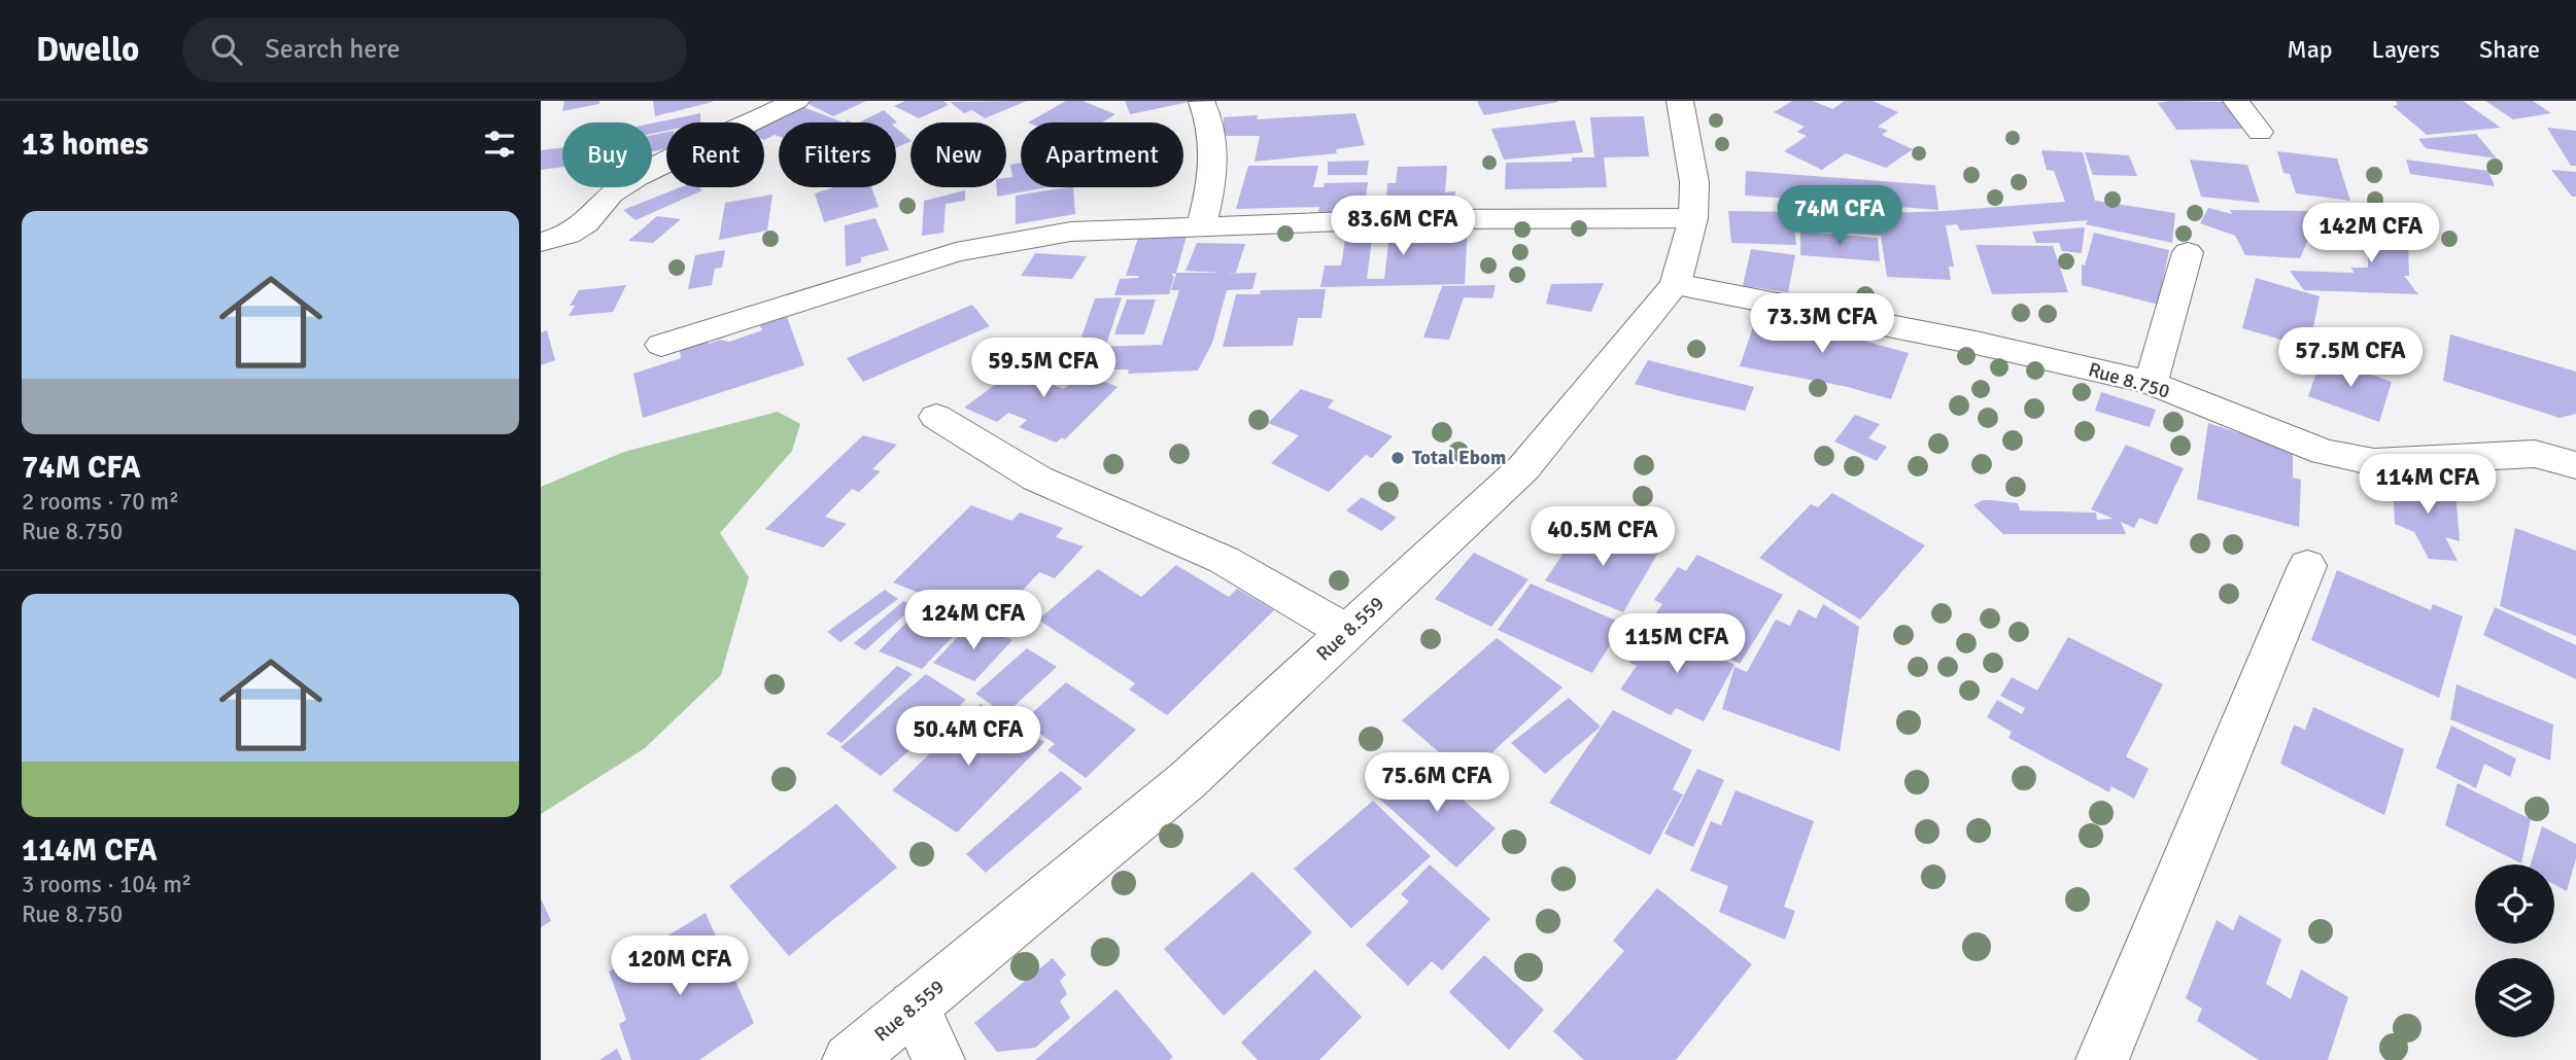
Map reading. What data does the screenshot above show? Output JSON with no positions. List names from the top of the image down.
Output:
{
  "streets": {
    "street": ["Rue 8.750", "Rue 8.559"]
  },
  "crossings": [
    ["Rue 8.750", "Rue 8.559"]
  ],
  "places": ["Total Ebom"],
  "page": {
    "header": "Dwello",
    "search": "Search here",
    "nav": ["Map", "Layers", "Share"],
    "heading": "13 homes",
    "chip": [
      "Buy",
      "Rent",
      "Filters",
      "New",
      "Apartment"
    ],
    "price": [
      "74M CFA",
      "83.6M CFA",
      "142M CFA",
      "73.3M CFA",
      "57.5M CFA",
      "59.5M CFA",
      "114M CFA",
      "40.5M CFA",
      "124M CFA",
      "115M CFA",
      "50.4M CFA",
      "75.6M CFA",
      "120M CFA"
    ],
    "list": [
      {
        "name": "74M CFA",
        "note": "2 rooms · 70 m² · Rue 8.750"
      },
      {
        "name": "114M CFA",
        "note": "3 rooms · 104 m² · Rue 8.750"
      }
    ]
  }
}
